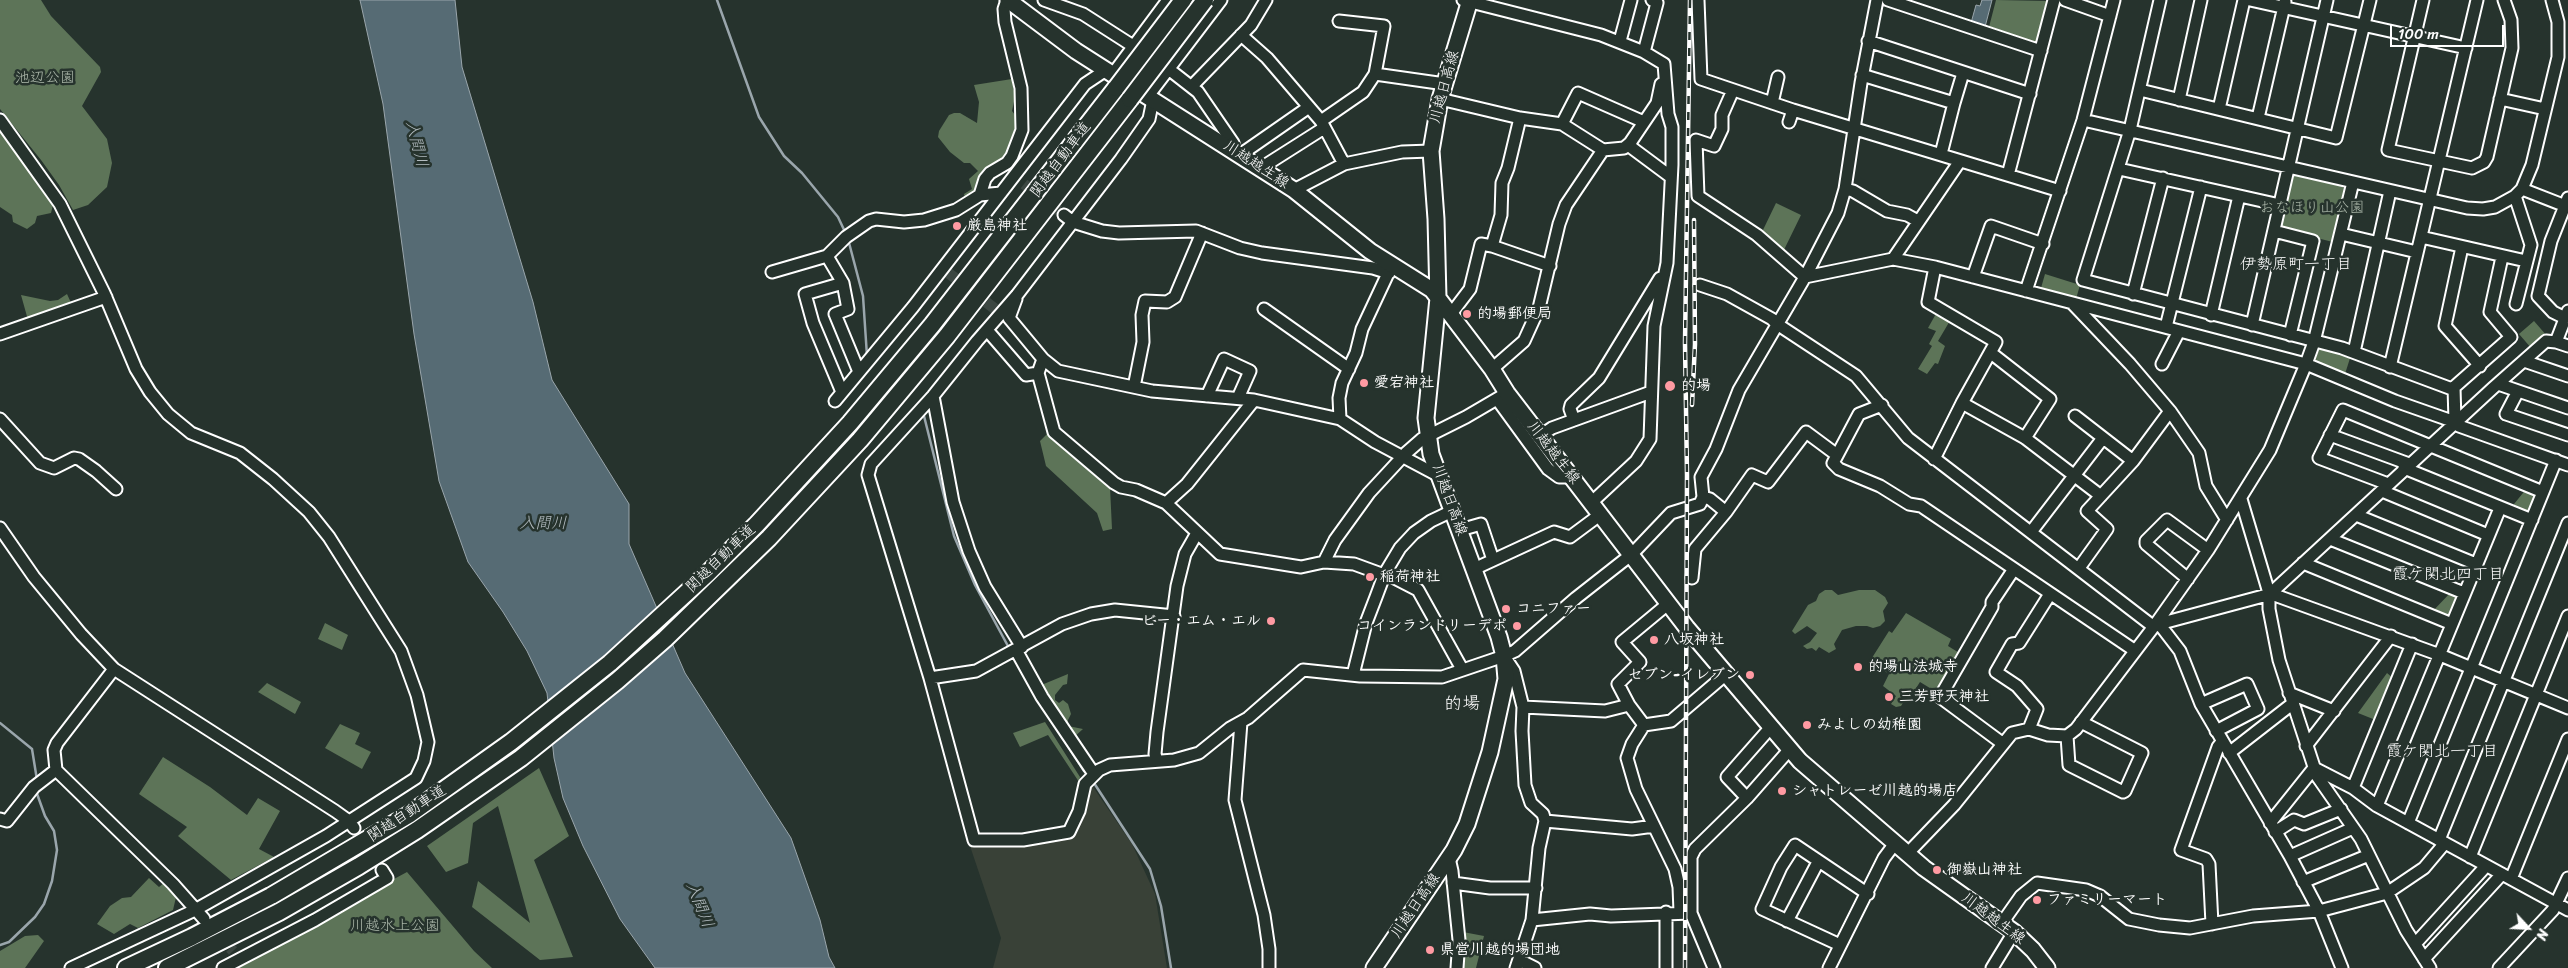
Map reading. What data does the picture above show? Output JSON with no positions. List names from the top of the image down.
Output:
{
  "streets": {
    "highway": ["関越自動車道"],
    "main road": ["川越日高線", "川越越生線"]
  },
  "crossings": [
    ["川越日高線", "川越越生線"],
    ["関越自動車道", "川越越生線"]
  ],
  "districts": [
    "伊勢原町一丁目",
    "霞ケ関北四丁目",
    "的場",
    "霞ケ関北一丁目"
  ],
  "water": ["入間川"],
  "parks": ["池辺公園", "おなほり山公園", "川越水上公園"],
  "places": [
    "厳島神社",
    "的場郵便局",
    "愛宕神社",
    "的場",
    "稲荷神社",
    "コニファー",
    "ビー・エム・エル",
    "コインランドリーデポ",
    "八坂神社",
    "的場山法城寺",
    "セブン-イレブン",
    "三芳野天神社",
    "みよしの幼稚園",
    "シャトレーゼ川越的場店",
    "御嶽山神社",
    "ファミリーマート",
    "県営川越的場団地"
  ],
  "scale_bar": "100 m",
  "north": "bottom right"
}
